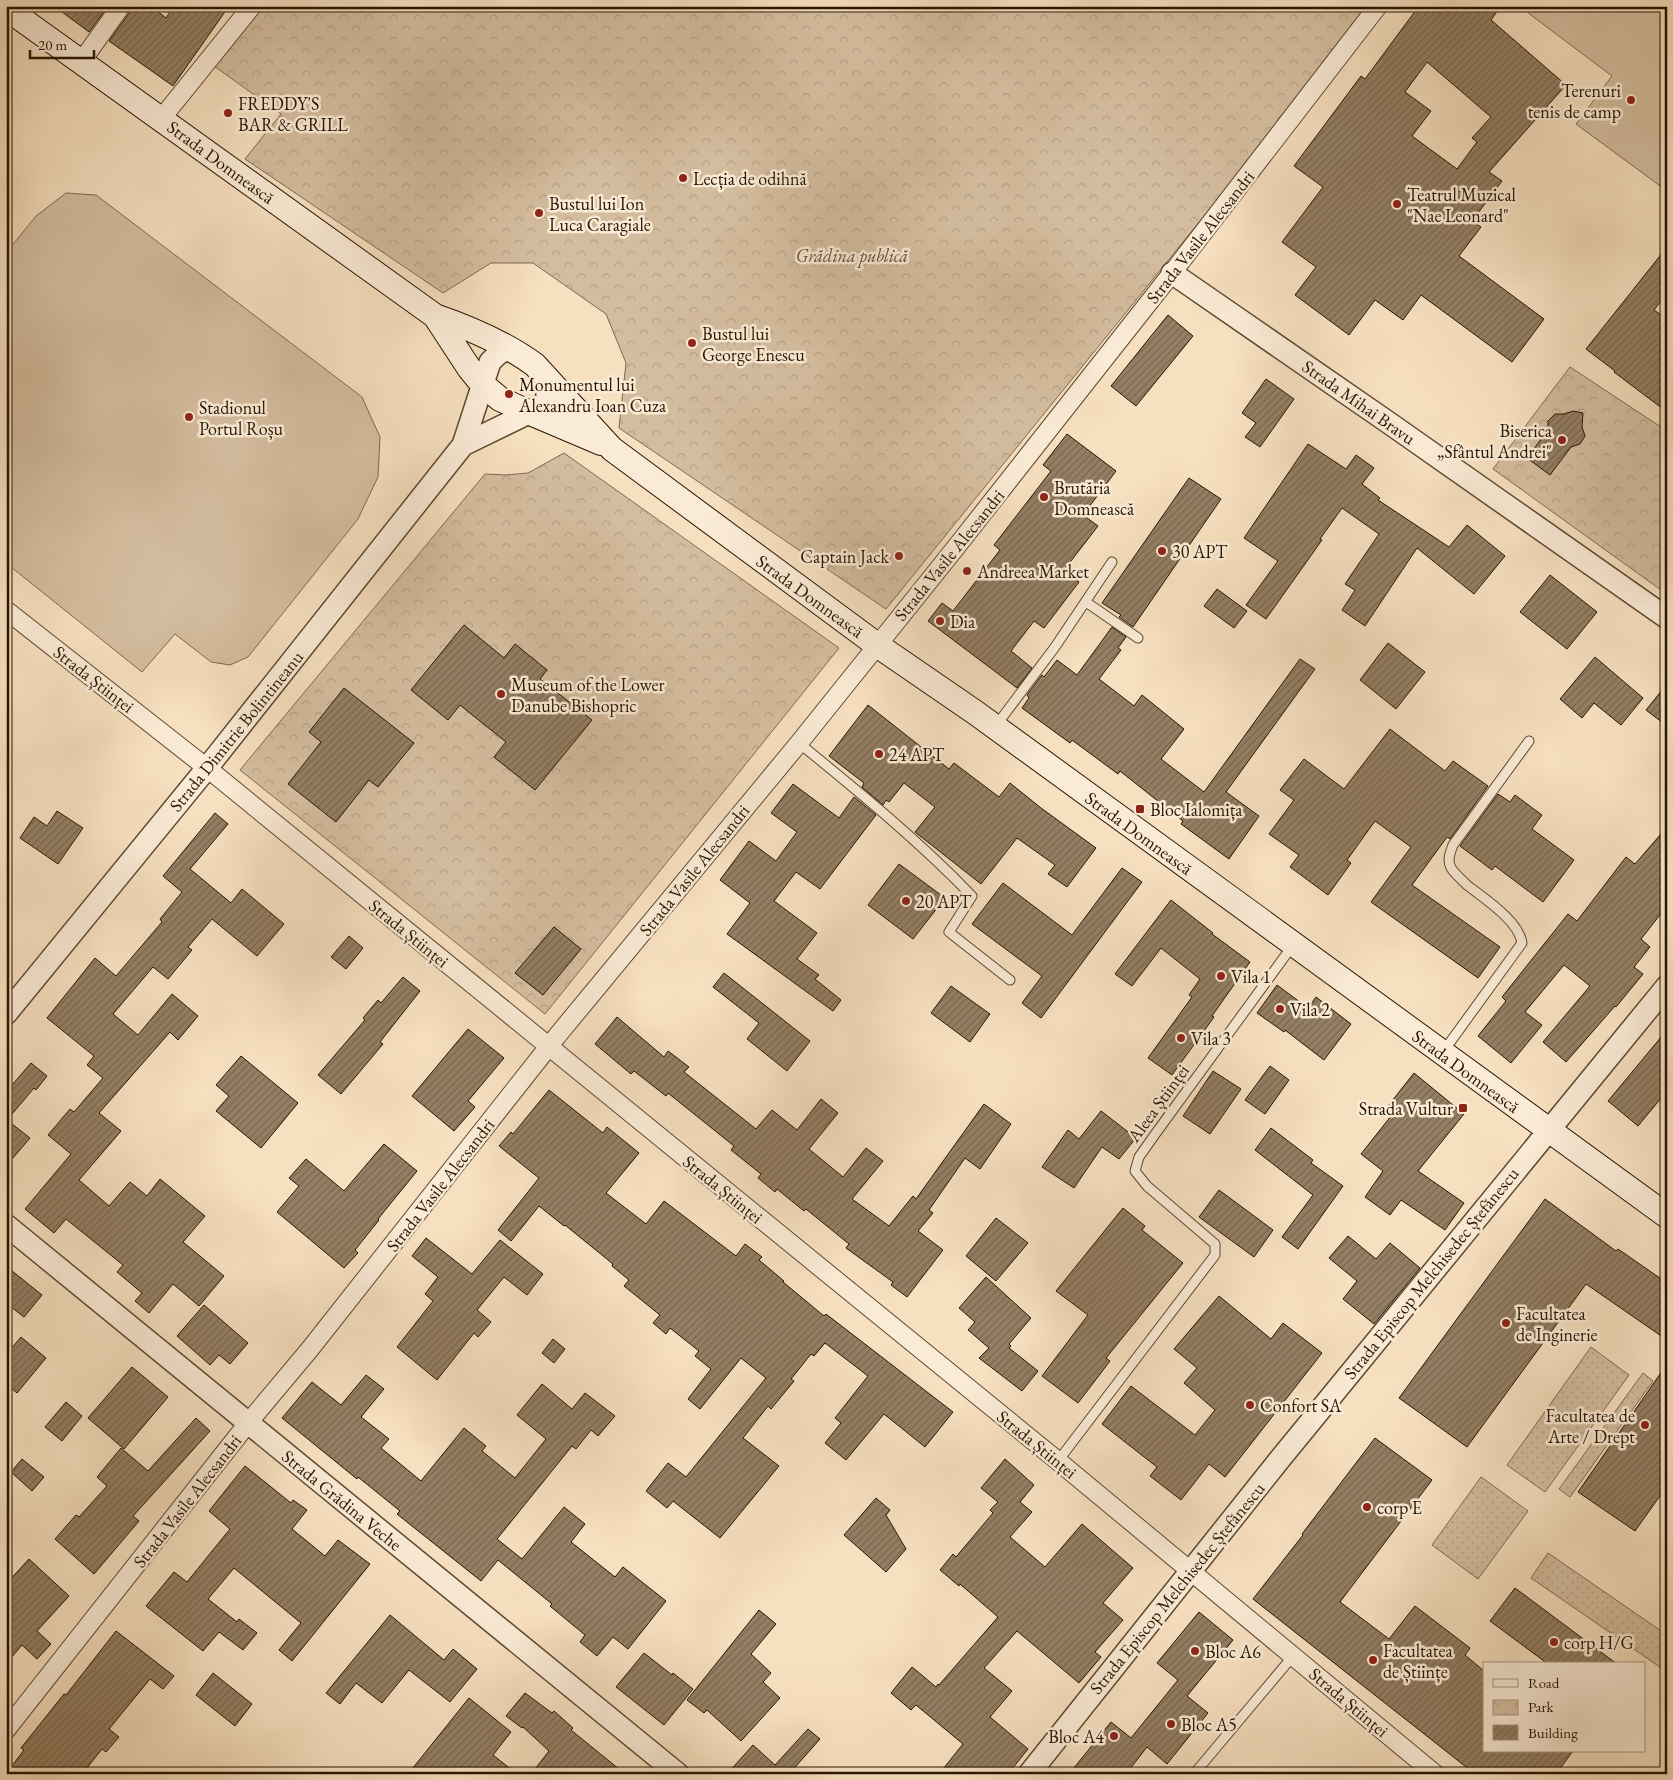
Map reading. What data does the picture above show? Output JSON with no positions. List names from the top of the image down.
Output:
{
  "streets": {
    "main road": ["Strada Domnească"],
    "street": [
      "Strada Vasile Alecsandri",
      "Strada Mihai Bravu",
      "Strada Științei",
      "Strada Dimitrie Bolintineanu",
      "Strada Episcop Melchisedec Ștefănescu",
      "Strada Grădina Veche"
    ],
    "lane": ["Aleea Științei"]
  },
  "crossings": [
    ["Strada Domnească", "Strada Vasile Alecsandri"],
    ["Strada Domnească", "Strada Dimitrie Bolintineanu"],
    ["Strada Domnească", "Aleea Științei"],
    ["Strada Domnească", "Strada Episcop Melchisedec Ștefănescu"],
    ["Strada Vasile Alecsandri", "Strada Mihai Bravu"],
    ["Strada Vasile Alecsandri", "Strada Științei"],
    ["Strada Vasile Alecsandri", "Strada Grădina Veche"],
    ["Strada Științei", "Strada Dimitrie Bolintineanu"],
    ["Strada Științei", "Aleea Științei"],
    ["Strada Științei", "Strada Episcop Melchisedec Ștefănescu"]
  ],
  "parks": ["Grădina publică"],
  "places": {
    "other": [
      "Terenuri tenis de camp",
      "FREDDY'S BAR & GRILL",
      "Lecția de odihnă",
      "Teatrul Muzical \"Nae Leonard\"",
      "Bustul lui Ion Luca Caragiale",
      "Bustul lui George Enescu",
      "Monumentul lui Alexandru Ioan Cuza",
      "Stadionul Portul Roșu",
      "Biserica „Sfântul Andrei\"",
      "Brutăria Domnească",
      "30 APT",
      "Captain Jack",
      "Andreea Market",
      "Dia",
      "Museum of the Lower Danube Bishopric",
      "24 APT",
      "20 APT",
      "Vila 1",
      "Vila 2",
      "Vila 3",
      "Facultatea de Inginerie",
      "Confort SA",
      "Facultatea de Arte / Drept",
      "corp E",
      "corp H/G",
      "Bloc A6",
      "Facultatea de Științe",
      "Bloc A5",
      "Bloc A4"
    ],
    "transit": ["Bloc Ialomița", "Strada Vultur"]
  },
  "legend": ["Road", "Park", "Building"],
  "scale_bar": "20 m"
}
